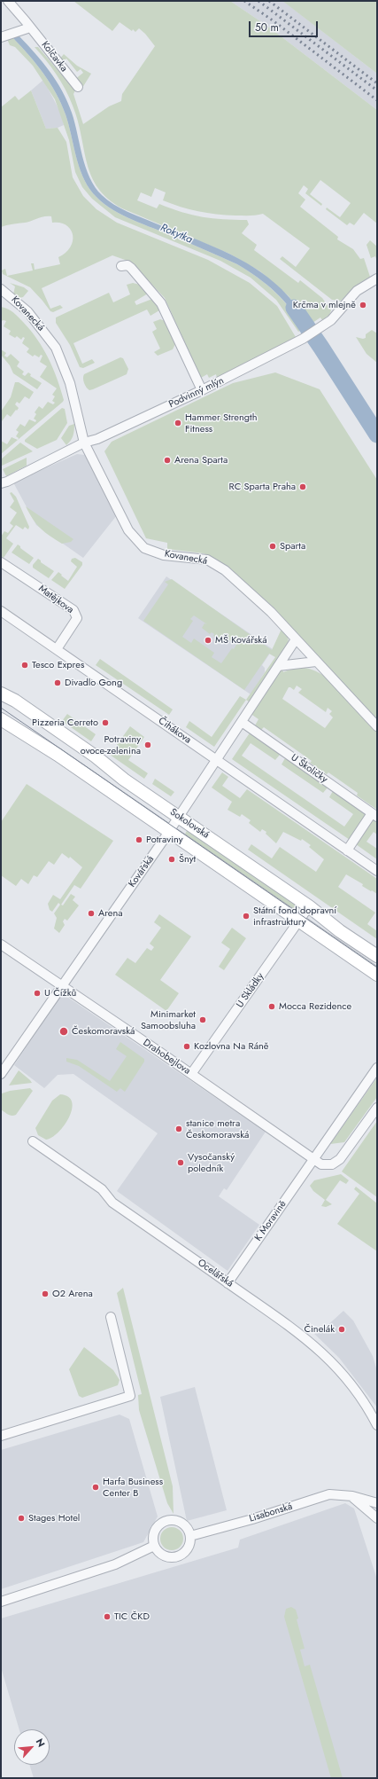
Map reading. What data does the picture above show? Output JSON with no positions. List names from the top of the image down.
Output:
{
  "streets": {
    "main road": ["Sokolovská"],
    "street": [
      "Kolčavka",
      "Kovanecká",
      "Podvinný mlýn",
      "Matějkova",
      "Čihákova",
      "U Školičky",
      "Kovářská",
      "U Skládky",
      "Drahobejlova",
      "K Moravině",
      "Ocelářská",
      "Lisabonská"
    ]
  },
  "crossings": [
    ["Kovanecká", "Podvinný mlýn"],
    ["Kovanecká", "Kovářská"],
    ["Matějkova", "Čihákova"],
    ["Čihákova", "Kovářská"],
    ["U Školičky", "Kovářská"],
    ["Sokolovská", "Kovářská"],
    ["Sokolovská", "U Skládky"],
    ["Kovářská", "Drahobejlova"],
    ["U Skládky", "Drahobejlova"],
    ["Drahobejlova", "K Moravině"],
    ["K Moravině", "Ocelářská"]
  ],
  "water": ["Rokytka"],
  "places": [
    "Krčma v mlejně",
    "Hammer Strength Fitness",
    "Arena Sparta",
    "RC Sparta Praha",
    "Sparta",
    "MŠ Kovářská",
    "Tesco Expres",
    "Divadlo Gong",
    "Pizzeria Cerreto",
    "Potraviny ovoce-zelenina",
    "Potraviny",
    "Šnyt",
    "Arena",
    "Státní fond dopravní infrastruktury",
    "U Čížků",
    "Mocca Rezidence",
    "Minimarket Samoobsluha",
    "Českomoravská",
    "Kozlovna Na Ráně",
    "stanice metra Českomoravská",
    "Vysočanský poledník",
    "O2 Arena",
    "Činelák",
    "Harfa Business Center B",
    "Stages Hotel",
    "TIC ČKD"
  ],
  "scale_bar": "50 m",
  "north": "top right"
}
